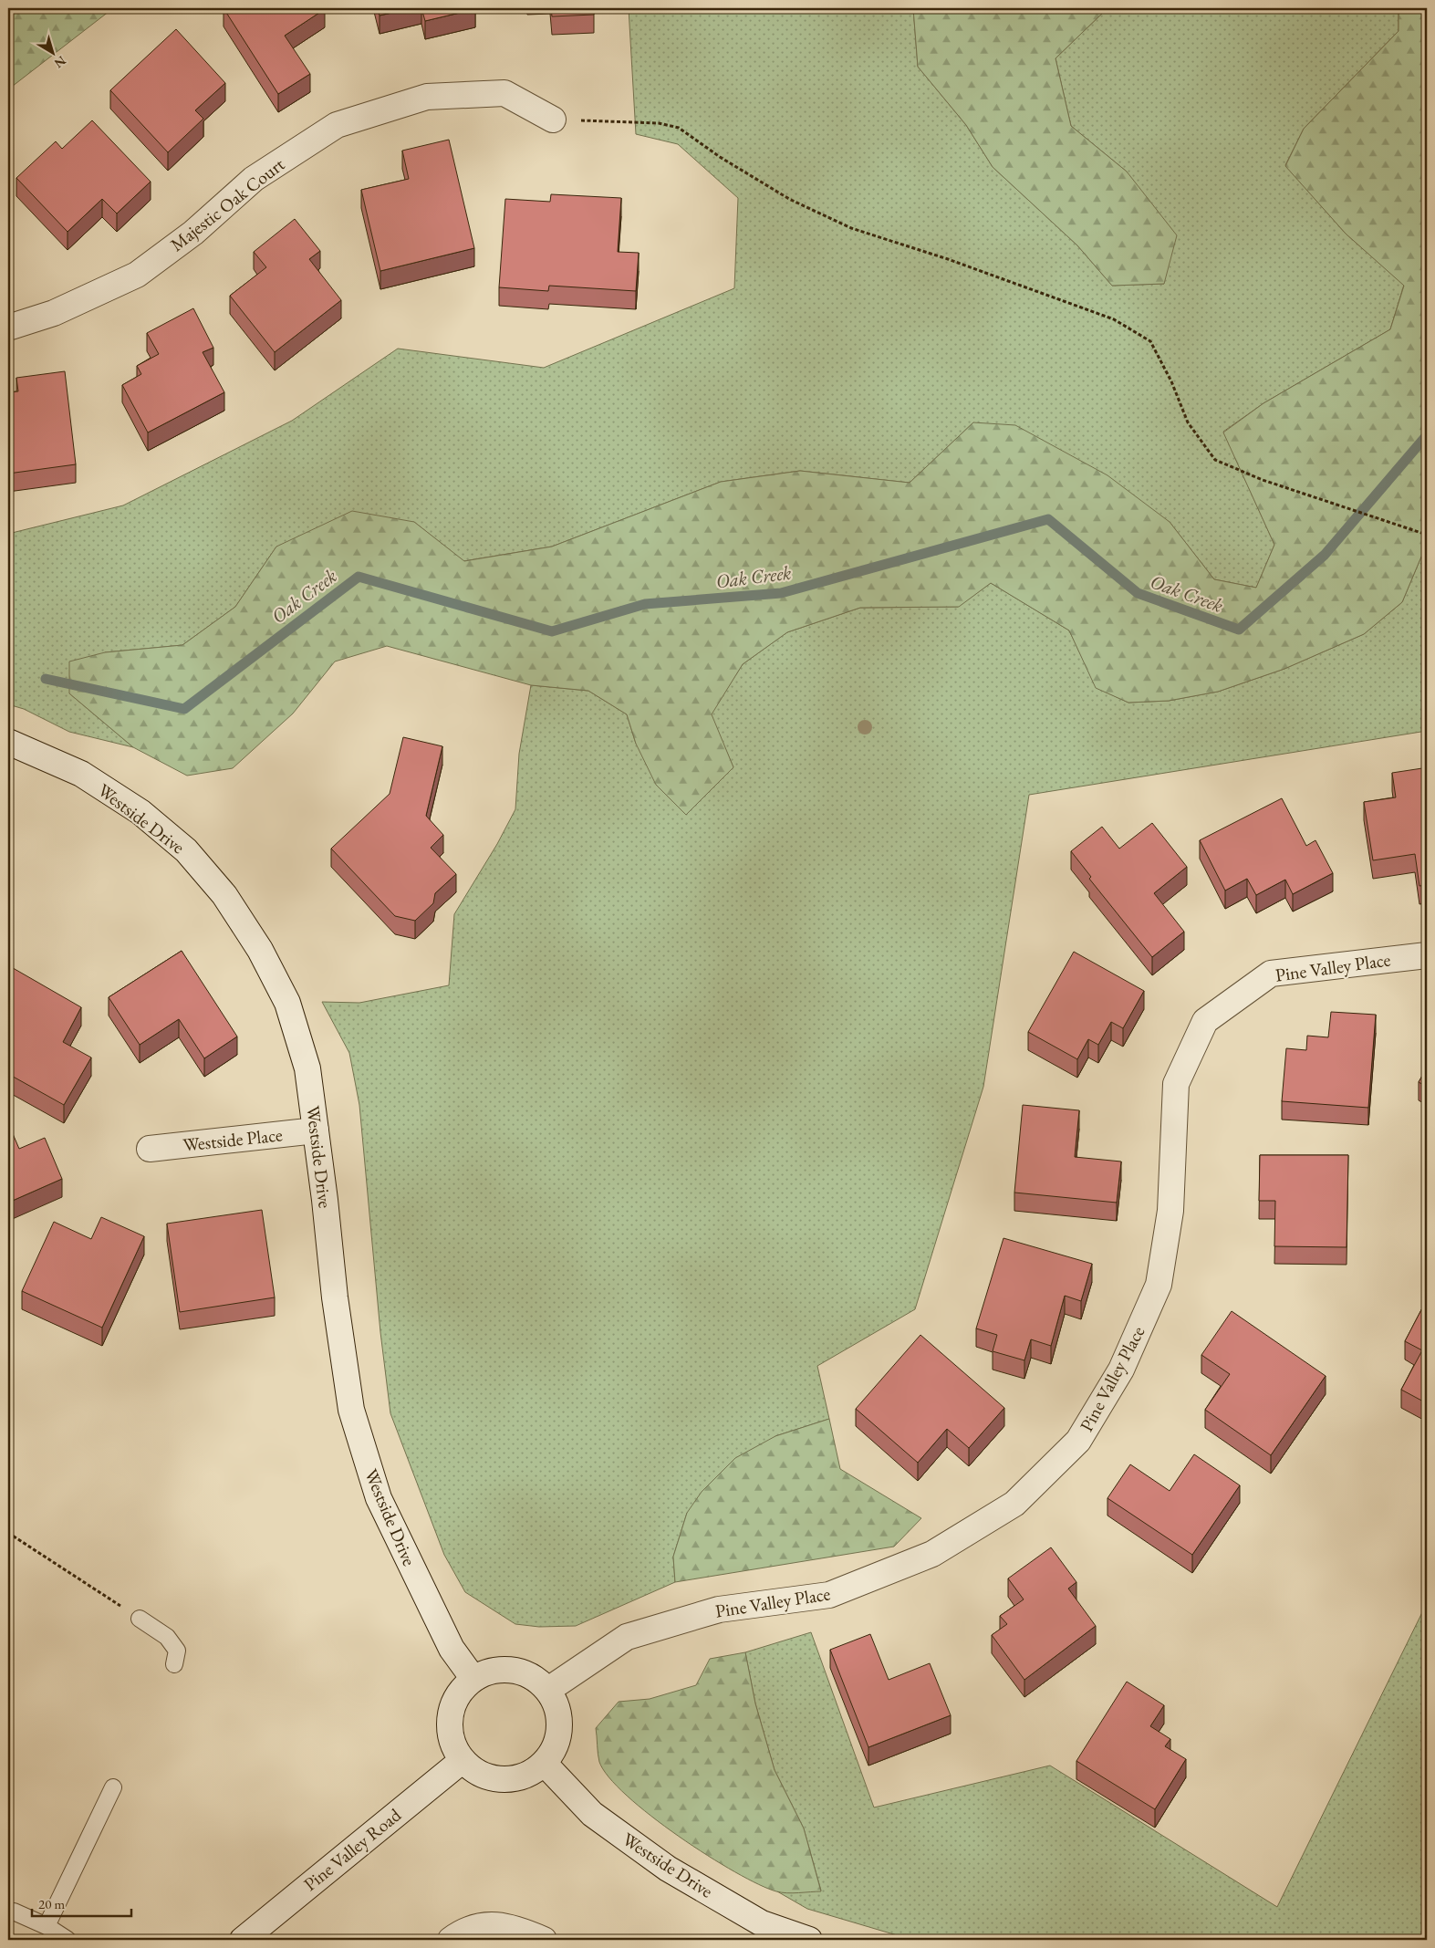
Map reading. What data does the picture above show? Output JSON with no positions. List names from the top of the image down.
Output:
{
  "streets": {
    "street": [
      "Majestic Oak Court",
      "Westside Drive",
      "Pine Valley Place",
      "Westside Place",
      "Pine Valley Road"
    ]
  },
  "crossings": [
    ["Westside Drive", "Pine Valley Place"],
    ["Westside Drive", "Westside Place"],
    ["Westside Drive", "Pine Valley Road"],
    ["Pine Valley Place", "Pine Valley Road"]
  ],
  "water": ["Oak Creek"],
  "scale_bar": "20 m",
  "north": "bottom right"
}
